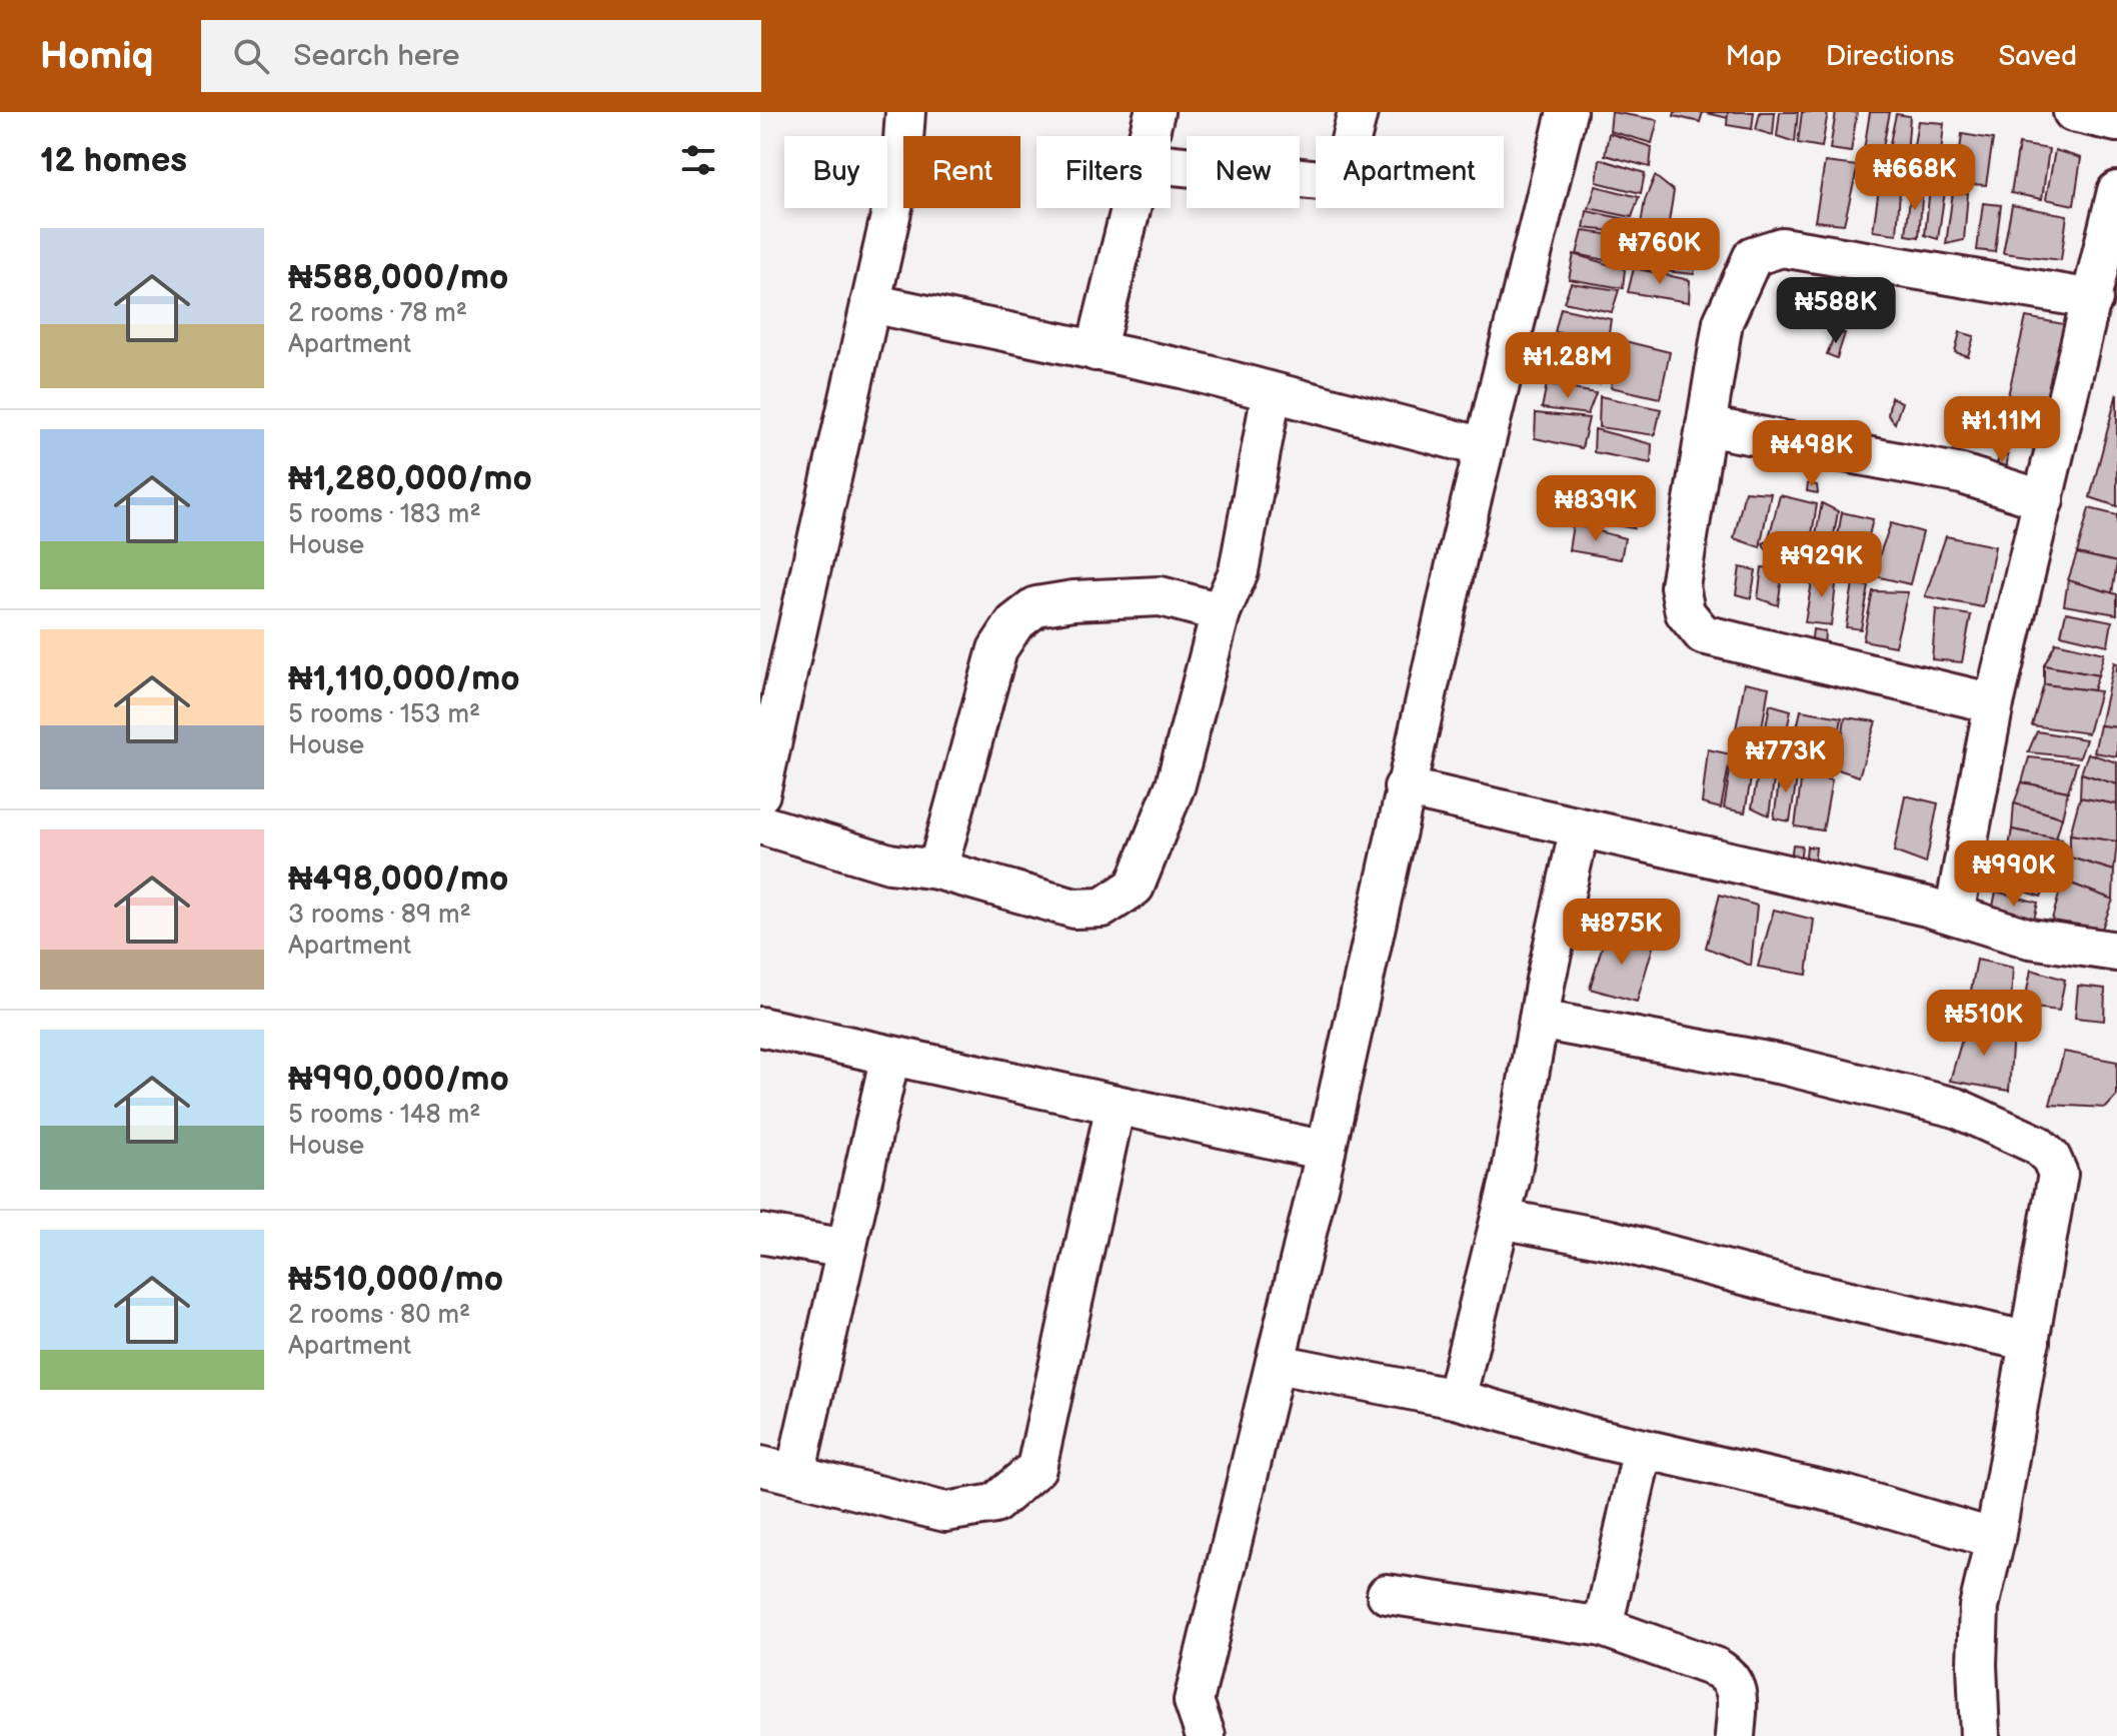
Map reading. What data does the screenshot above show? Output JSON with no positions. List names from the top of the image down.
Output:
{
  "page": {
    "header": "Homiq",
    "search": "Search here",
    "nav": ["Map", "Directions", "Saved"],
    "heading": "12 homes",
    "chip": [
      "Buy",
      "Rent",
      "Filters",
      "New",
      "Apartment"
    ],
    "price": [
      "₦668K",
      "₦760K",
      "₦588K",
      "₦1.28M",
      "₦1.11M",
      "₦498K",
      "₦839K",
      "₦929K",
      "₦773K",
      "₦990K",
      "₦875K",
      "₦510K"
    ],
    "list": [
      {
        "name": "₦588,000/mo",
        "note": "2 rooms · 78 m² · Apartment"
      },
      {
        "name": "₦1,280,000/mo",
        "note": "5 rooms · 183 m² · House"
      },
      {
        "name": "₦1,110,000/mo",
        "note": "5 rooms · 153 m² · House"
      },
      {
        "name": "₦498,000/mo",
        "note": "3 rooms · 89 m² · Apartment"
      },
      {
        "name": "₦990,000/mo",
        "note": "5 rooms · 148 m² · House"
      },
      {
        "name": "₦510,000/mo",
        "note": "2 rooms · 80 m² · Apartment"
      }
    ]
  }
}
